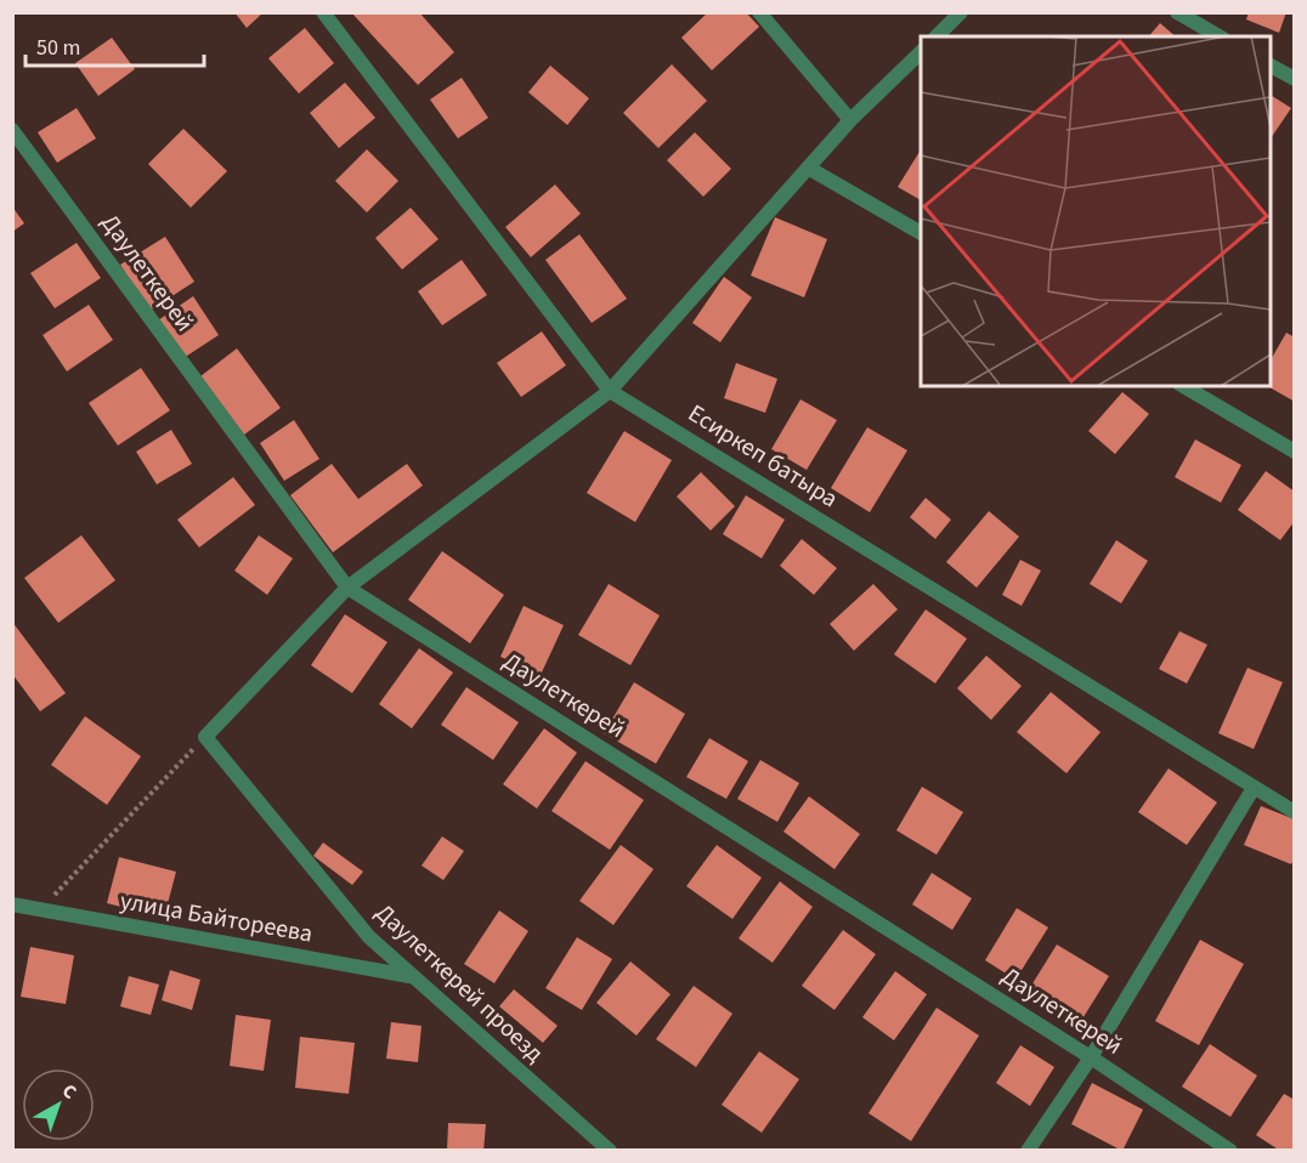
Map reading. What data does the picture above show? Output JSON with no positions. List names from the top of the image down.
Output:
{
  "streets": {
    "street": [
      "Даулеткерей",
      "Есиркеп батыра",
      "улица Байтореева",
      "Даулеткерей проезд"
    ]
  },
  "crossings": [
    ["улица Байтореева", "Даулеткерей проезд"]
  ],
  "scale_bar": "50 m",
  "north": "top right"
}
